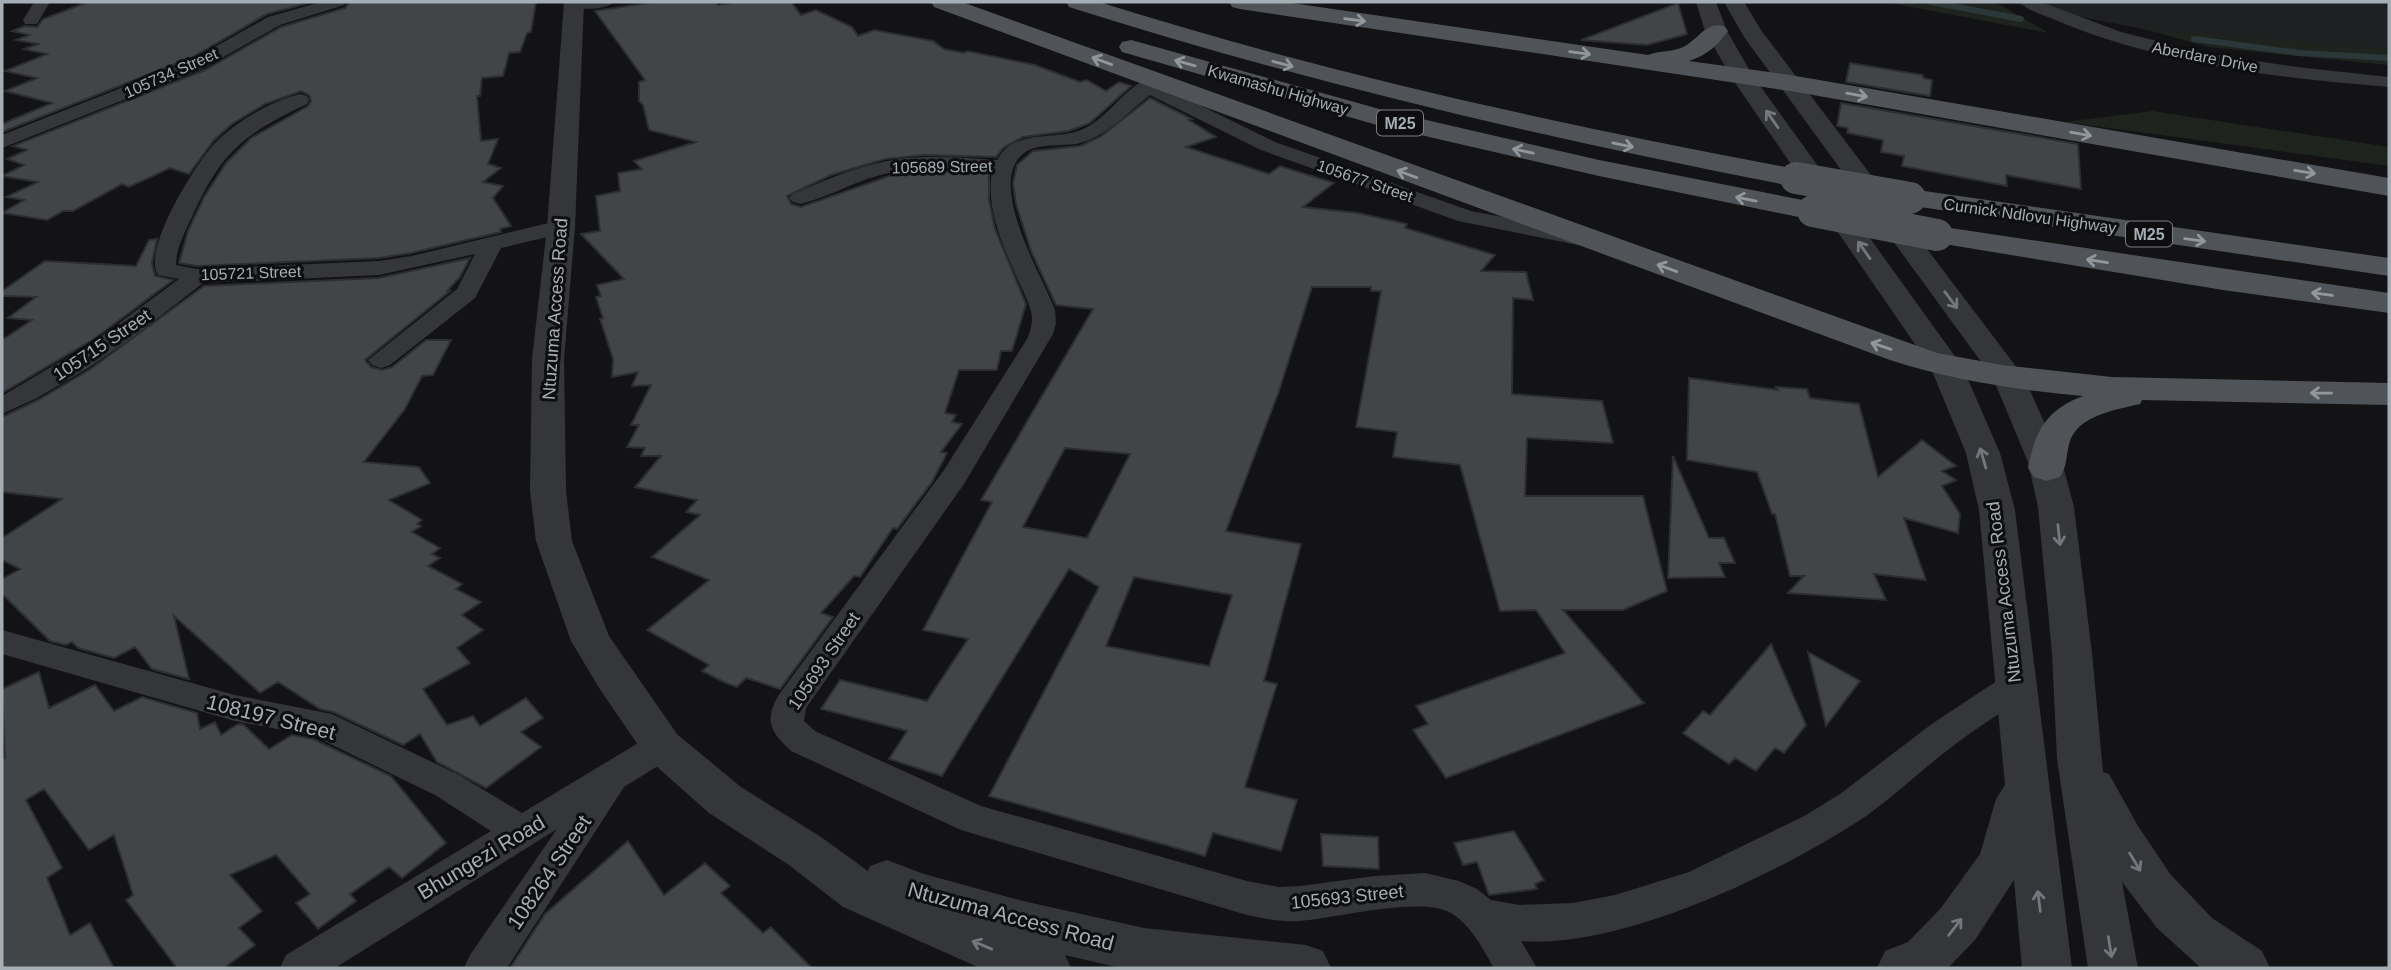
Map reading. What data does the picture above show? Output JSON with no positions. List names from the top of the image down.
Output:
{
  "streets": {
    "main road": ["Kwamashu Highway", "M25", "Curnick Ndlovu Highway"],
    "street": [
      "Aberdare Drive",
      "105734 Street",
      "105689 Street",
      "105721 Street",
      "Ntuzuma Access Road",
      "105715 Street",
      "105693 Street",
      "108197 Street",
      "Bhungezi Road",
      "108264 Street"
    ]
  },
  "crossings": [
    ["Kwamashu Highway", "Curnick Ndlovu Highway"],
    ["105689 Street", "105693 Street"],
    ["105721 Street", "Ntuzuma Access Road"],
    ["105721 Street", "105715 Street"],
    ["Ntuzuma Access Road", "Bhungezi Road"],
    ["108197 Street", "Bhungezi Road"],
    ["Bhungezi Road", "108264 Street"]
  ]
}
